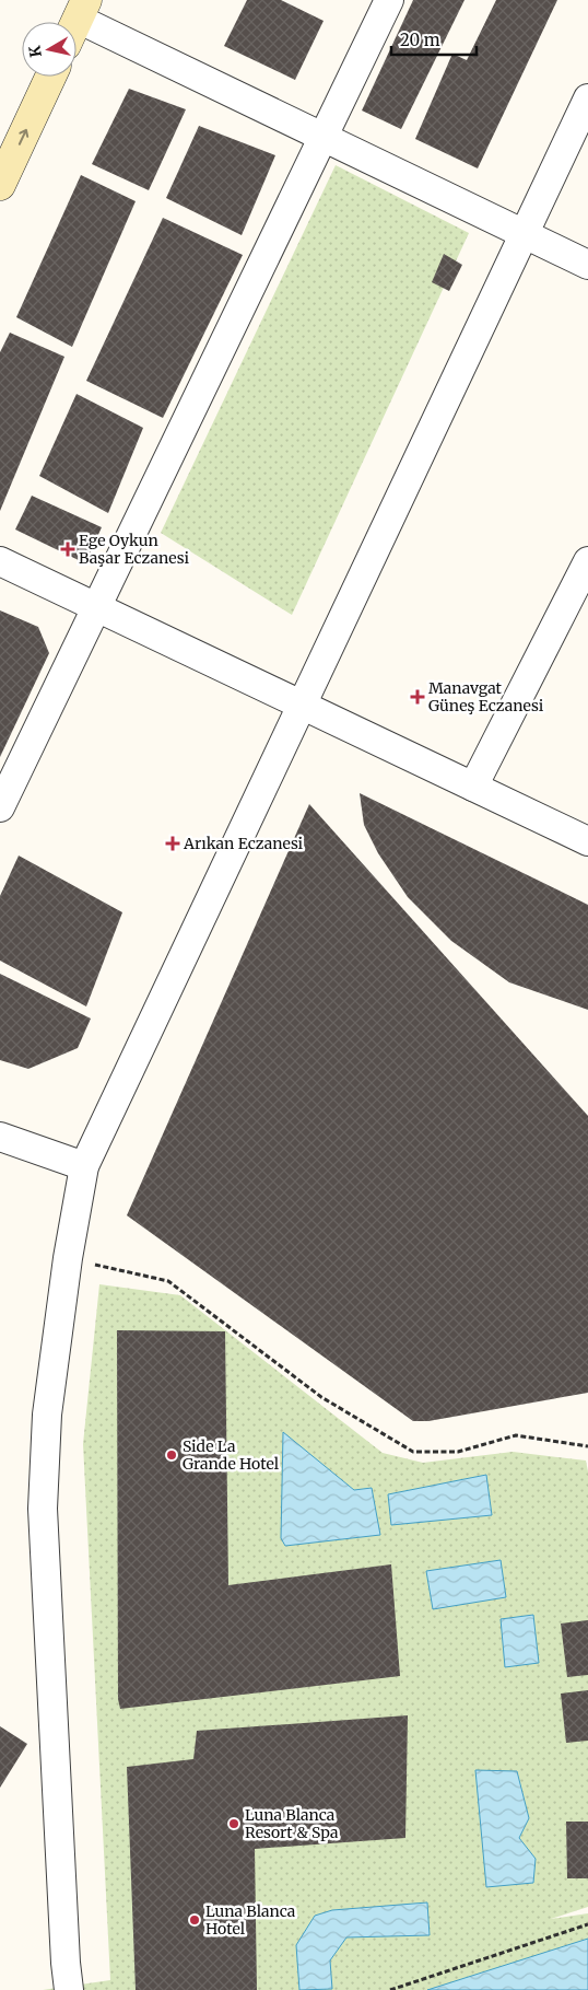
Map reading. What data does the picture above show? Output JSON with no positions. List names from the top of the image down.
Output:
{
  "places": {
    "health": ["Ege Oykun Başar Eczanesi", "Manavgat Güneş Eczanesi", "Arıkan Eczanesi"],
    "other": ["Side La Grande Hotel", "Luna Blanca Resort & Spa", "Luna Blanca Hotel"]
  },
  "scale_bar": "20 m",
  "north": "left"
}
